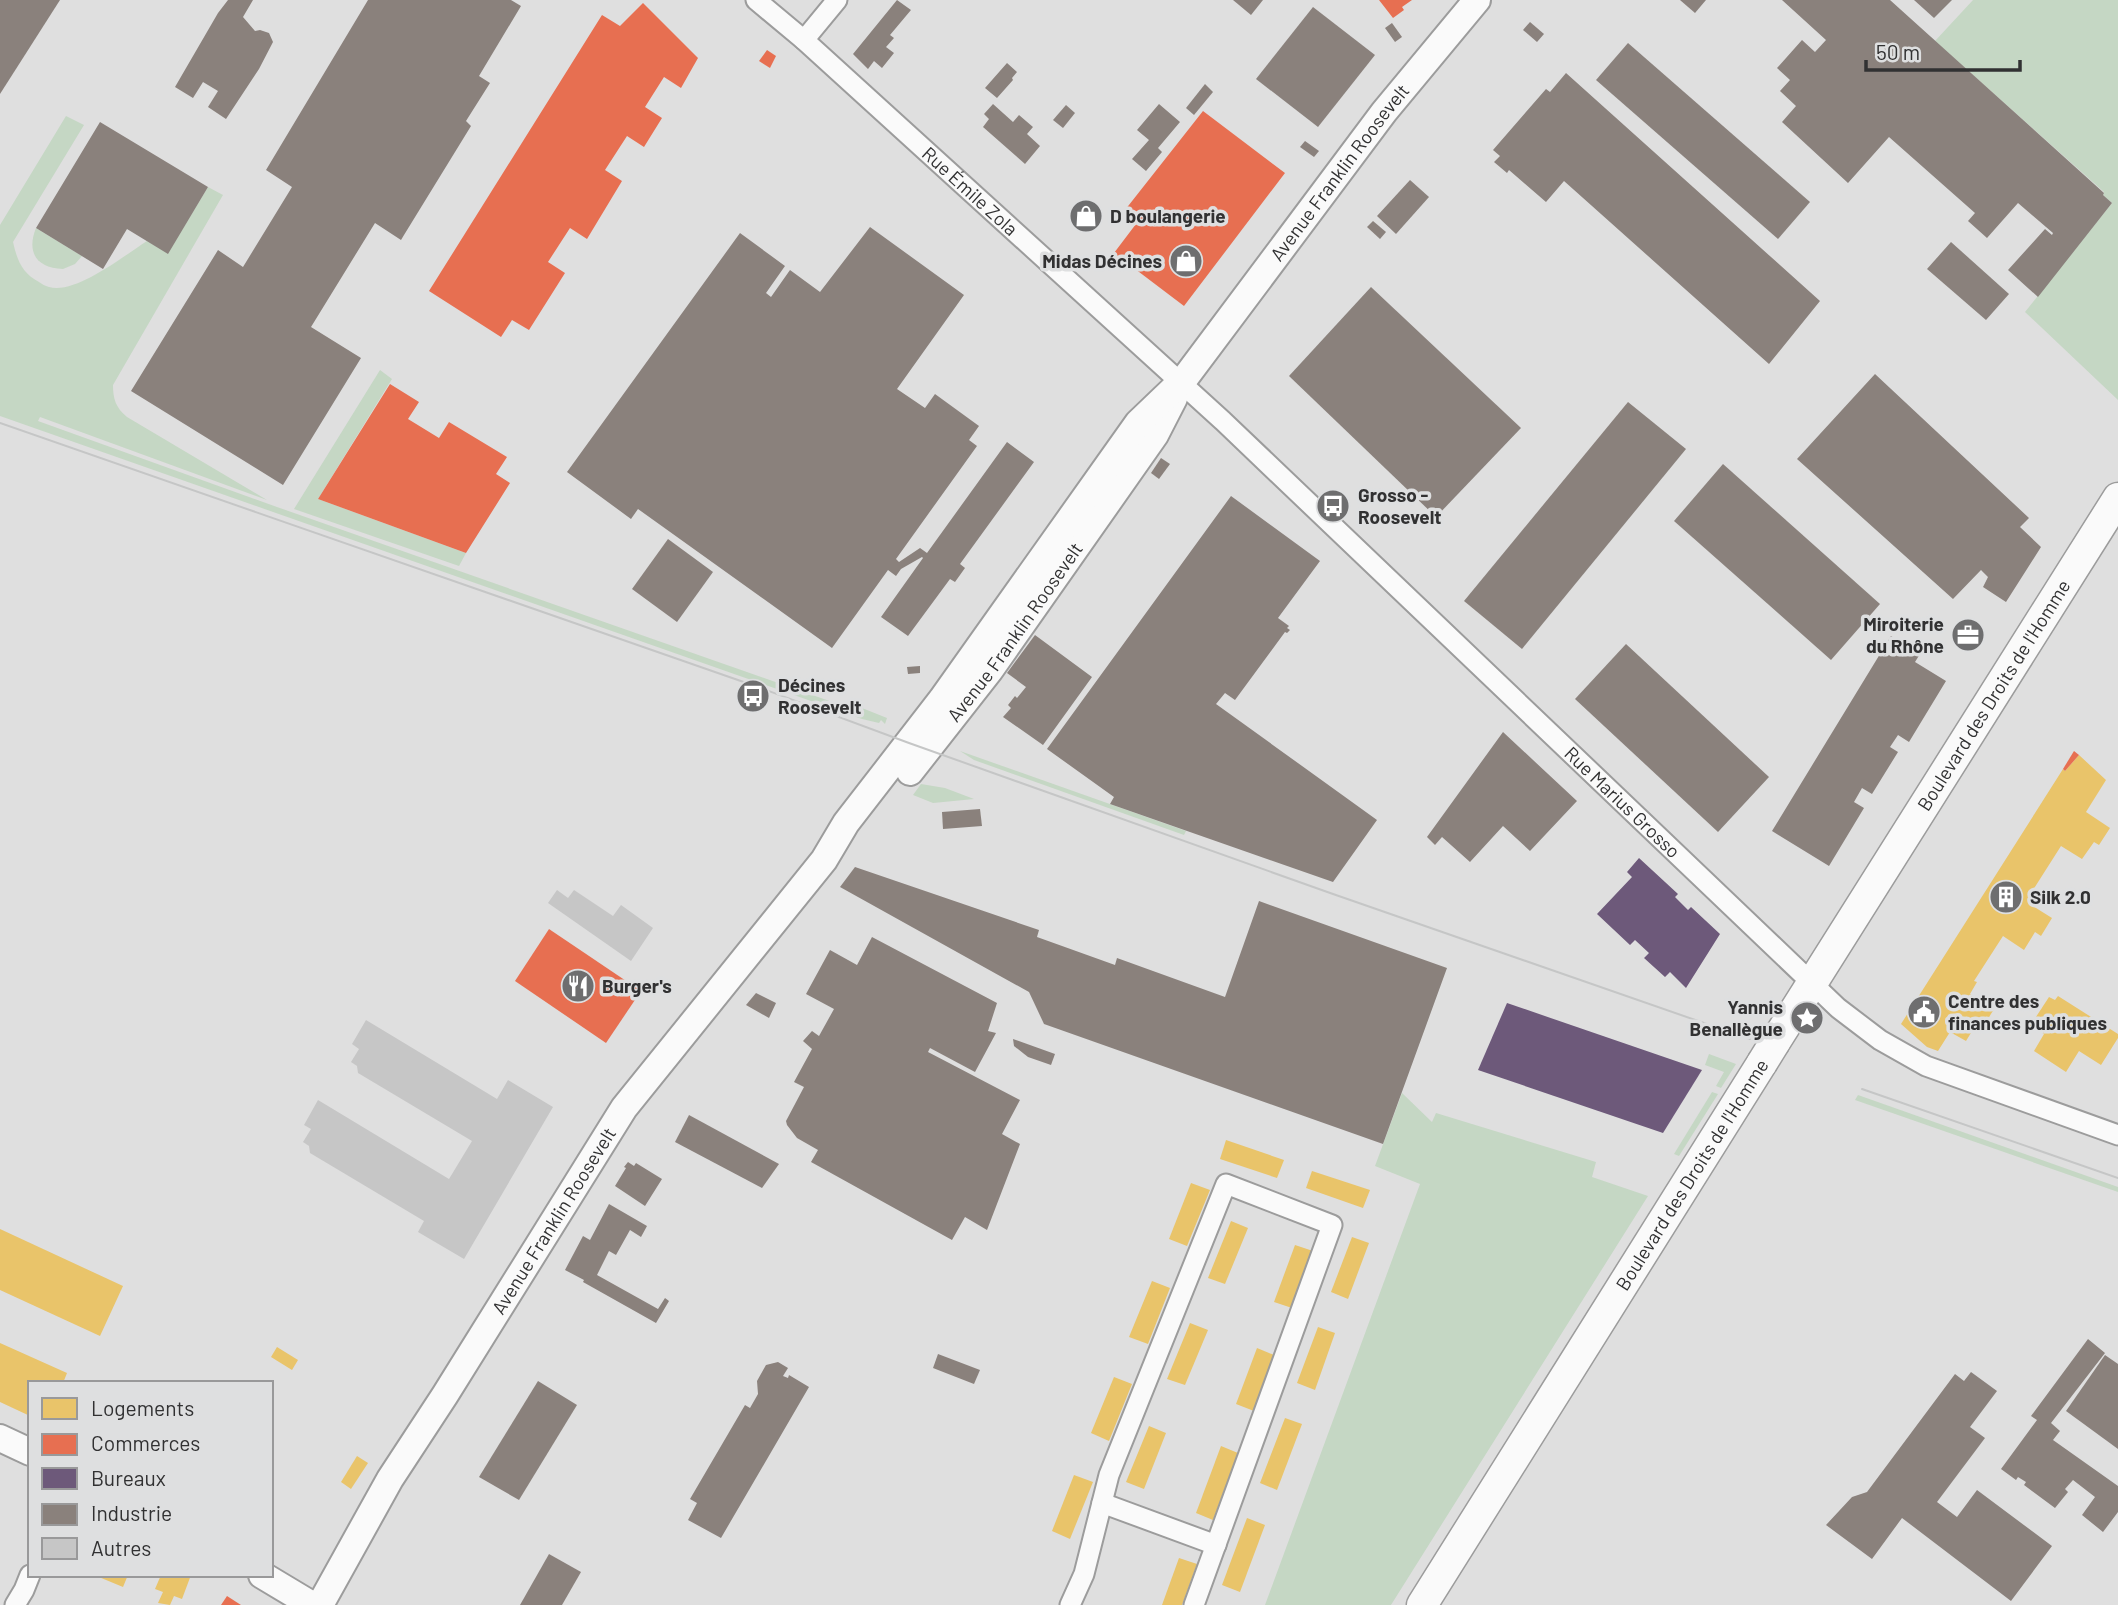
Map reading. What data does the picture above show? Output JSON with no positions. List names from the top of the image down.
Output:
{
  "streets": {
    "main road": ["Boulevard des Droits de l'Homme"],
    "street": ["Avenue Franklin Roosevelt", "Rue Émile Zola", "Rue Marius Grosso"]
  },
  "crossings": [
    ["Avenue Franklin Roosevelt", "Rue Émile Zola"],
    ["Avenue Franklin Roosevelt", "Rue Marius Grosso"],
    ["Rue Émile Zola", "Rue Marius Grosso"],
    ["Boulevard des Droits de l'Homme", "Rue Marius Grosso"]
  ],
  "places": {
    "shop": ["D boulangerie", "Midas Décines"],
    "bus stop": ["Grosso - Roosevelt", "Décines Roosevelt"],
    "office": ["Miroiterie du Rhône"],
    "building": ["Silk 2.0"],
    "restaurant": ["Burger's"],
    "public building": ["Centre des finances publiques"],
    "place": ["Yannis Benallègue"]
  },
  "legend": [
    "Logements",
    "Commerces",
    "Bureaux",
    "Industrie",
    "Autres"
  ],
  "scale_bar": "50 m"
}
